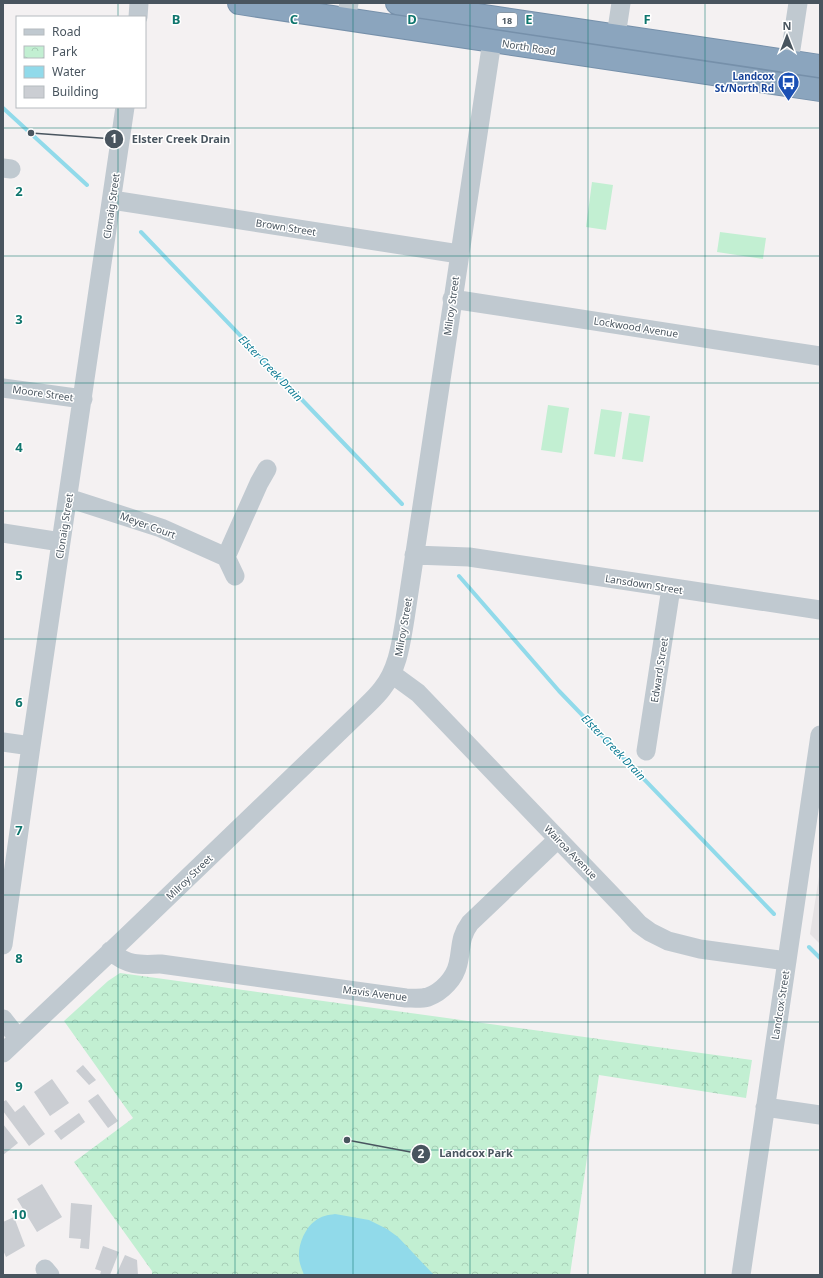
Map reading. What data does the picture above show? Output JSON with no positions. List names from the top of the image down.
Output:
{
  "streets": {
    "highway": ["18", "North Road"],
    "street": [
      "Clonaig Street",
      "Brown Street",
      "Milroy Street",
      "Lockwood Avenue",
      "Moore Street",
      "Meyer Court",
      "Lansdown Street",
      "Edward Street",
      "Wairoa Avenue",
      "Mavis Avenue",
      "Landcox Street"
    ]
  },
  "crossings": [
    ["North Road", "Milroy Street"],
    ["Clonaig Street", "Brown Street"],
    ["Clonaig Street", "Moore Street"],
    ["Clonaig Street", "Meyer Court"],
    ["Brown Street", "Milroy Street"],
    ["Milroy Street", "Lockwood Avenue"],
    ["Milroy Street", "Lansdown Street"],
    ["Milroy Street", "Wairoa Avenue"],
    ["Milroy Street", "Mavis Avenue"],
    ["Lansdown Street", "Edward Street"],
    ["Wairoa Avenue", "Mavis Avenue"],
    ["Wairoa Avenue", "Landcox Street"]
  ],
  "water": ["Elster Creek Drain"],
  "places": {
    "bus stop": ["Landcox St/North Rd"],
    "other": ["Elster Creek Drain", "Landcox Park"]
  },
  "legend": [
    "Road",
    "Park",
    "Water",
    "Building"
  ],
  "north": "top",
  "grid": {
    "columns": [
      "B",
      "C",
      "D",
      "E",
      "F"
    ],
    "rows": [
      "2",
      "3",
      "4",
      "5",
      "6",
      "7",
      "8",
      "9",
      "10"
    ]
  }
}
